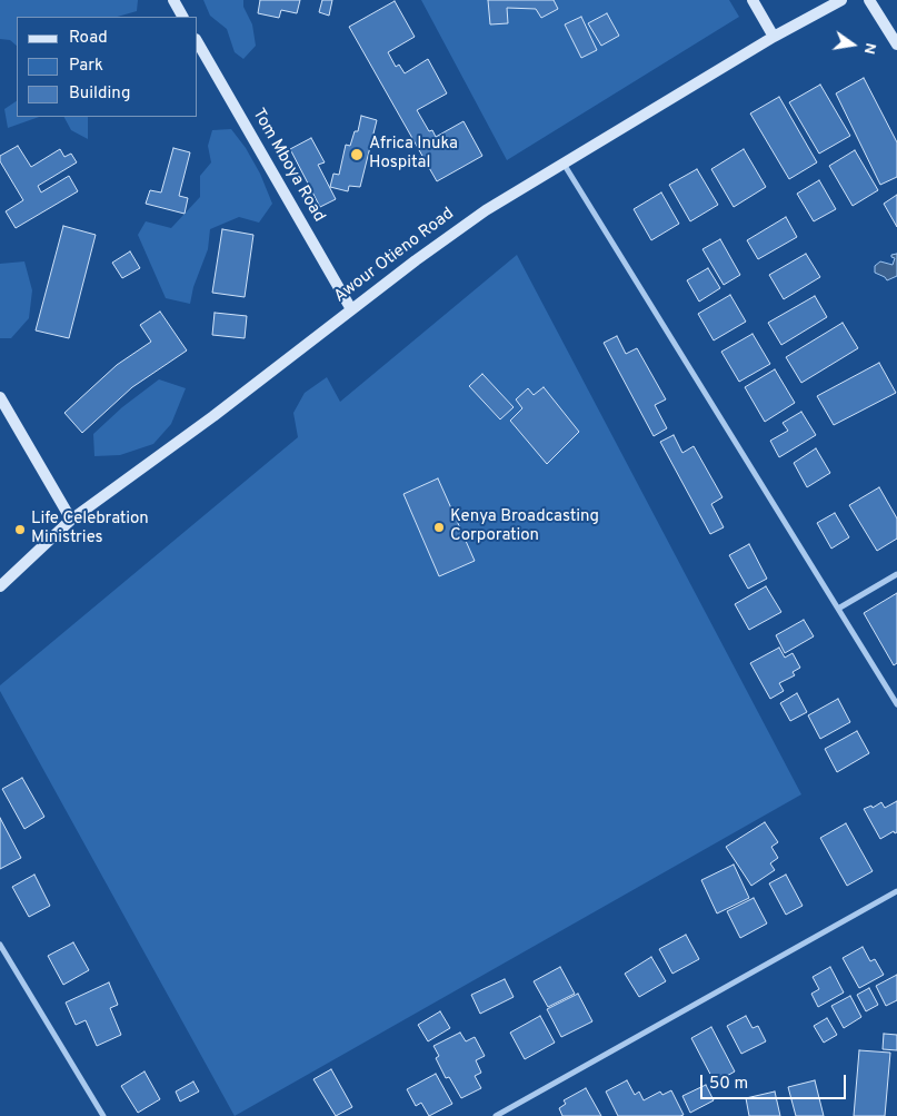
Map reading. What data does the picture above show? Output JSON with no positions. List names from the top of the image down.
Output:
{
  "streets": {
    "main road": ["Tom Mboya Road", "Awour Otieno Road"]
  },
  "crossings": [
    ["Tom Mboya Road", "Awour Otieno Road"]
  ],
  "places": ["Africa Inuka Hospital", "Kenya Broadcasting Corporation", "Life Celebration Ministries"],
  "legend": ["Road", "Park", "Building"],
  "scale_bar": "50 m",
  "north": "right"
}
